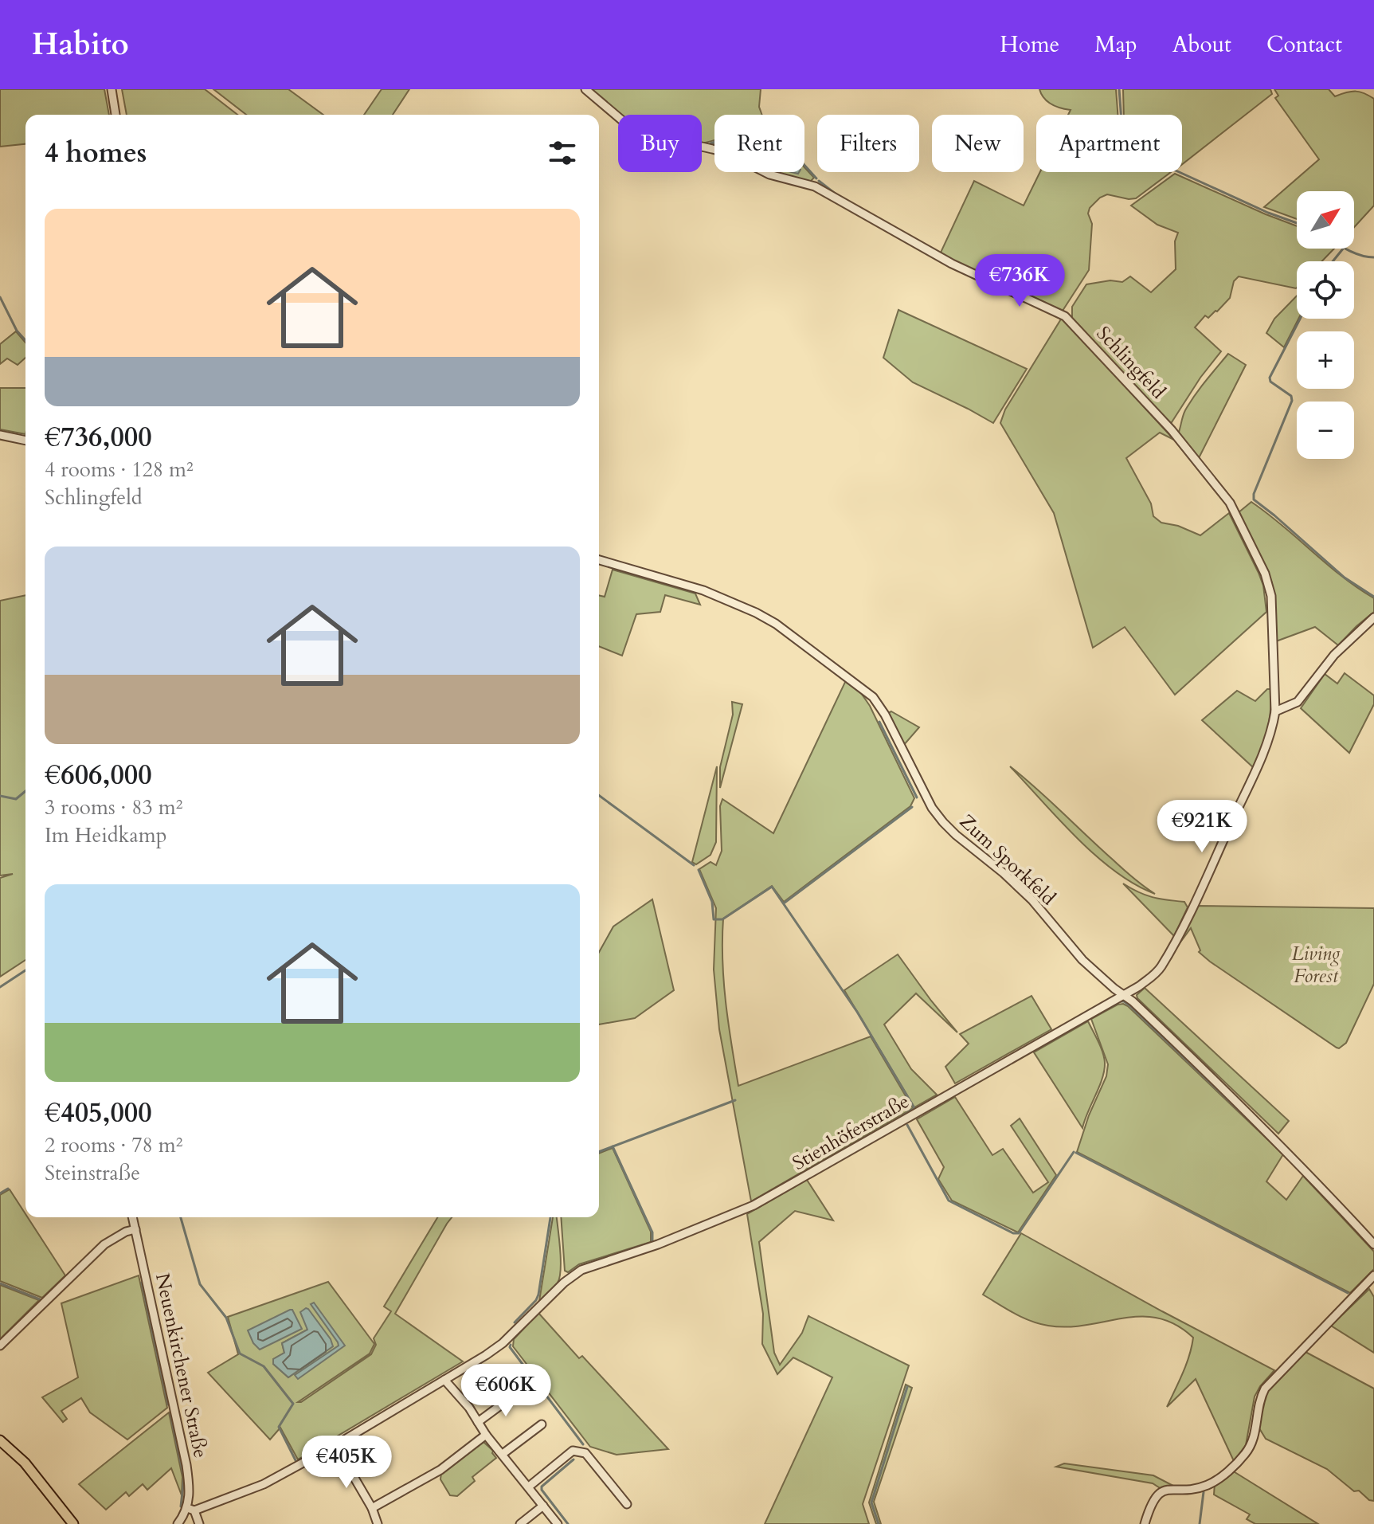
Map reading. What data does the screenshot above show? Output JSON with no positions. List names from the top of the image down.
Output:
{
  "streets": {
    "street": [
      "Schlingfeld",
      "Zum Sporkfeld",
      "Stienhöferstraße",
      "Neuenkirchener Straße"
    ]
  },
  "crossings": [
    ["Schlingfeld", "Stienhöferstraße"],
    ["Zum Sporkfeld", "Stienhöferstraße"],
    ["Stienhöferstraße", "Neuenkirchener Straße"]
  ],
  "parks": ["Living Forest"],
  "north": "top right",
  "page": {
    "header": "Habito",
    "nav": [
      "Home",
      "Map",
      "About",
      "Contact"
    ],
    "chip": [
      "Buy",
      "Rent",
      "Filters",
      "New",
      "Apartment"
    ],
    "heading": "4 homes",
    "map_buttons": ["+", "−"],
    "list": [
      {
        "name": "€736,000",
        "note": "4 rooms · 128 m² · Schlingfeld"
      },
      {
        "name": "€606,000",
        "note": "3 rooms · 83 m² · Im Heidkamp"
      },
      {
        "name": "€405,000",
        "note": "2 rooms · 78 m² · Steinstraße"
      }
    ],
    "price": [
      "€736K",
      "€921K",
      "€606K",
      "€405K"
    ]
  }
}
